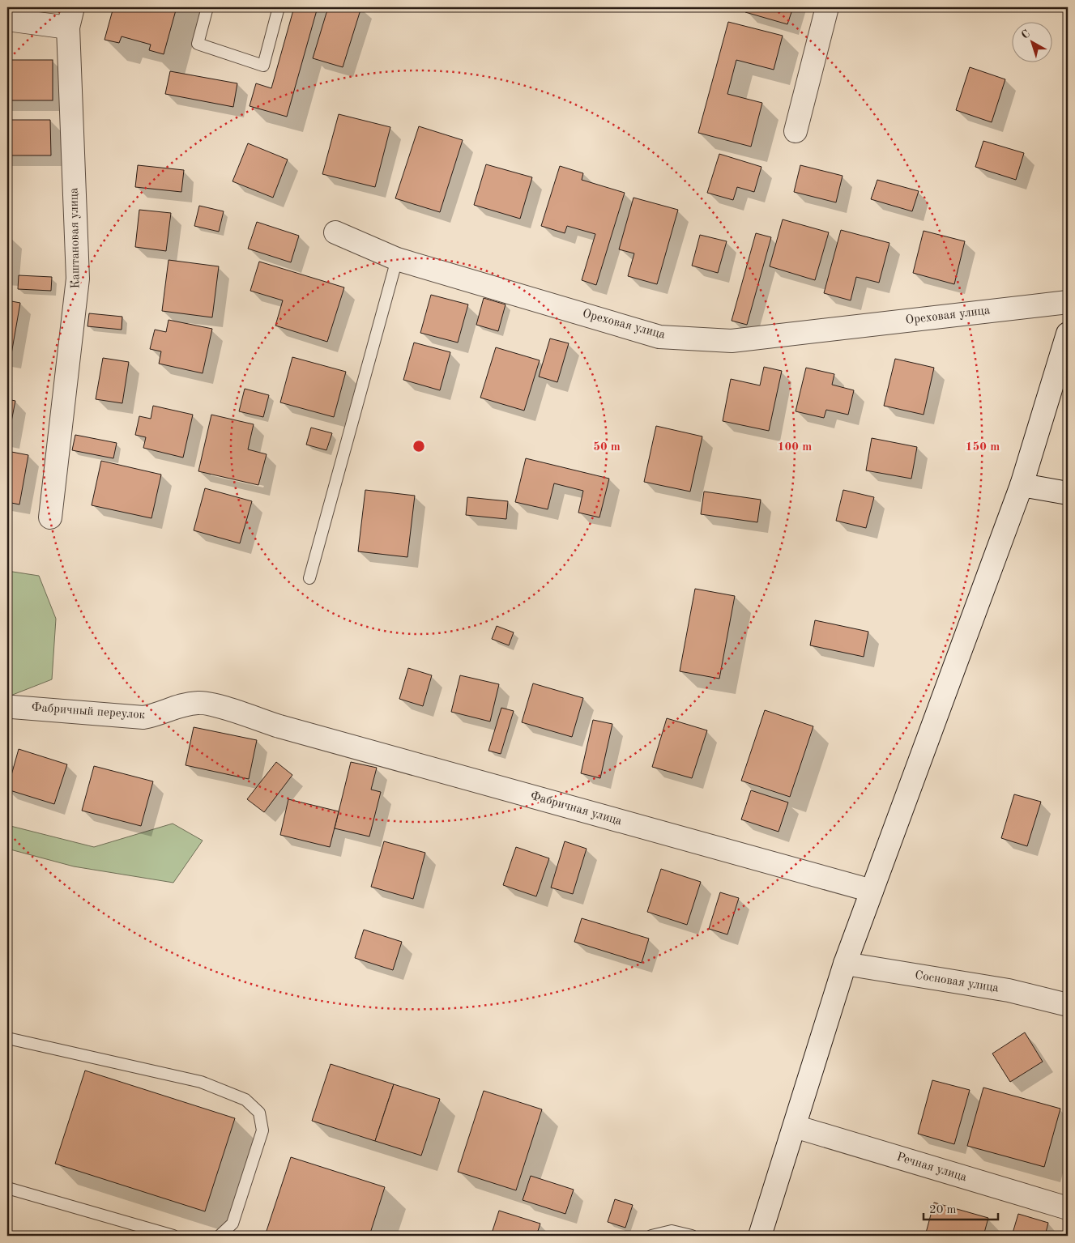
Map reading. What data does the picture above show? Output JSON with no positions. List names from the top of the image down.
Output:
{
  "streets": {
    "street": [
      "Каштановая улица",
      "Ореховая улица",
      "Фабричный переулок",
      "Фабричная улица",
      "Сосновая улица",
      "Речная улица"
    ]
  },
  "crossings": [
    ["Фабричный переулок", "Фабричная улица"]
  ],
  "scale_bar": "20 m",
  "north": "top left",
  "rings": ["50 m", "100 m", "150 m"]
}
